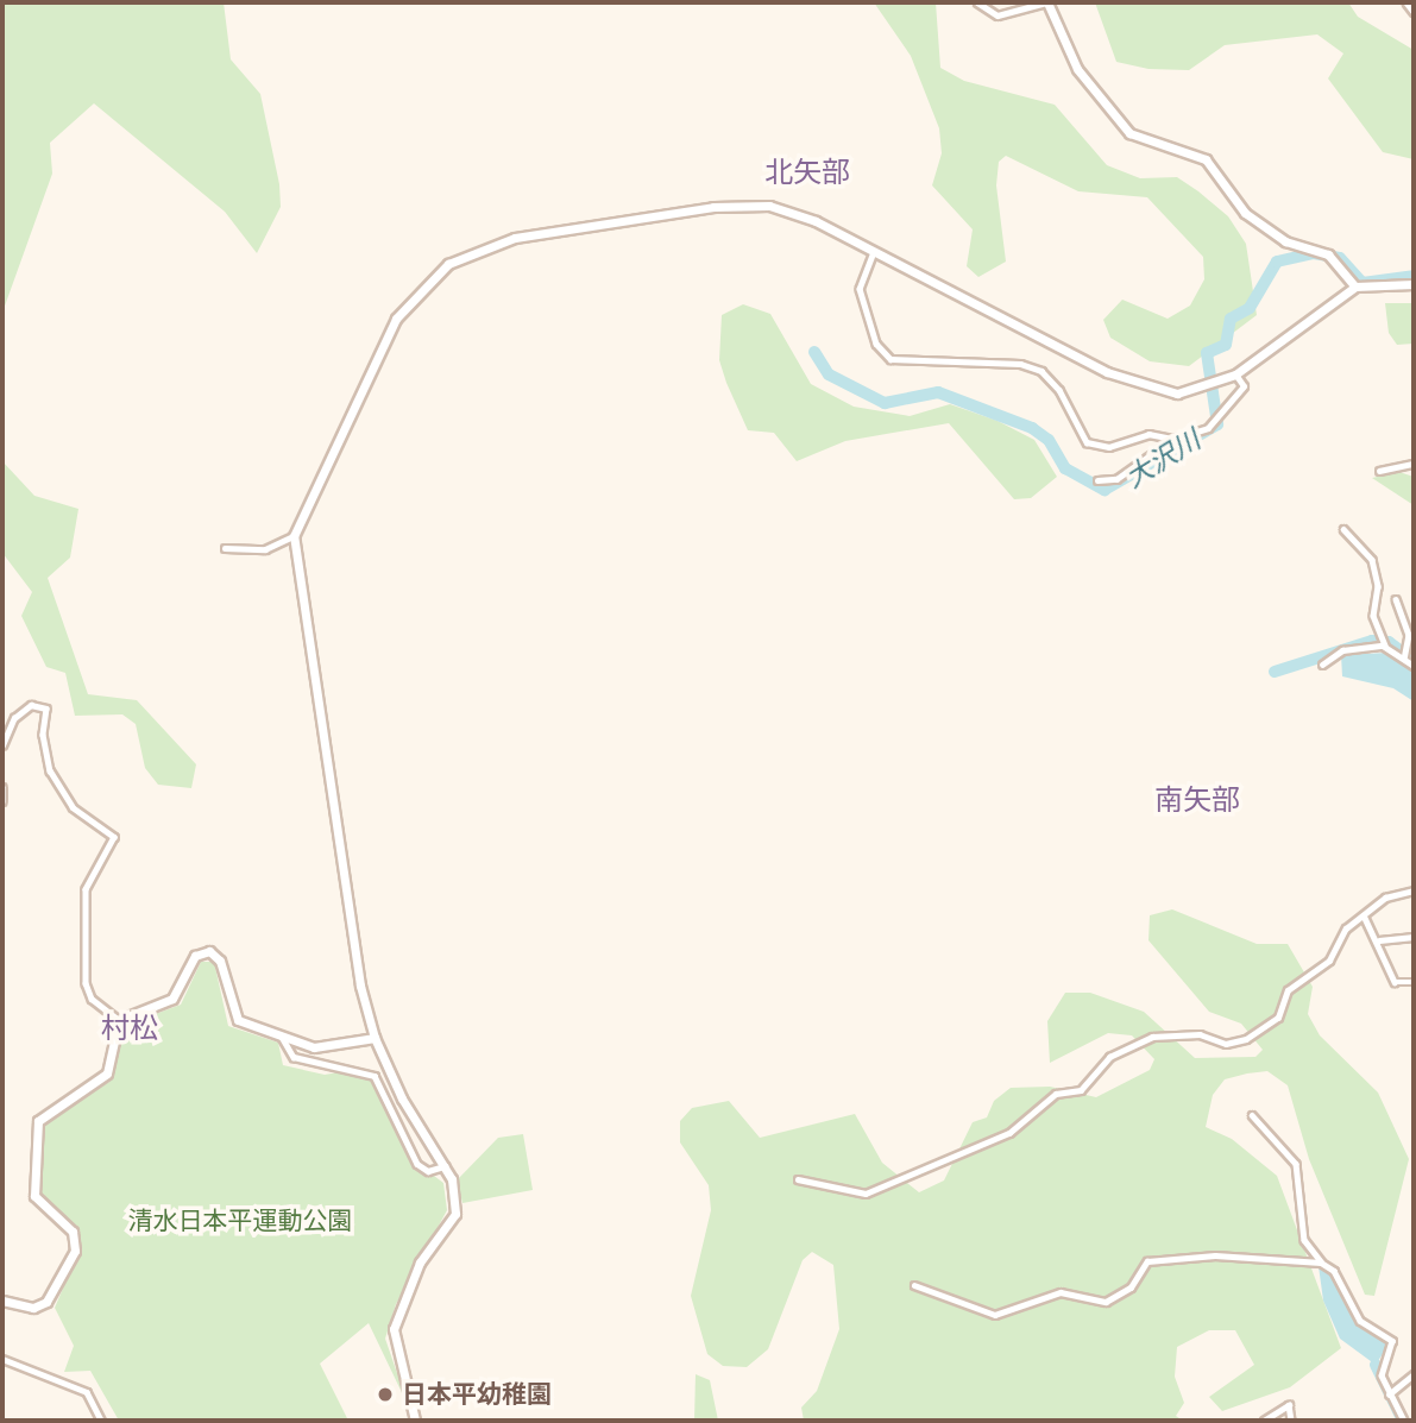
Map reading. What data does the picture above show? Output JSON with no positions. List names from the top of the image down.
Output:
{
  "districts": ["北矢部", "南矢部", "村松"],
  "water": ["大沢川"],
  "parks": ["清水日本平運動公園"],
  "places": ["日本平幼稚園"]
}
